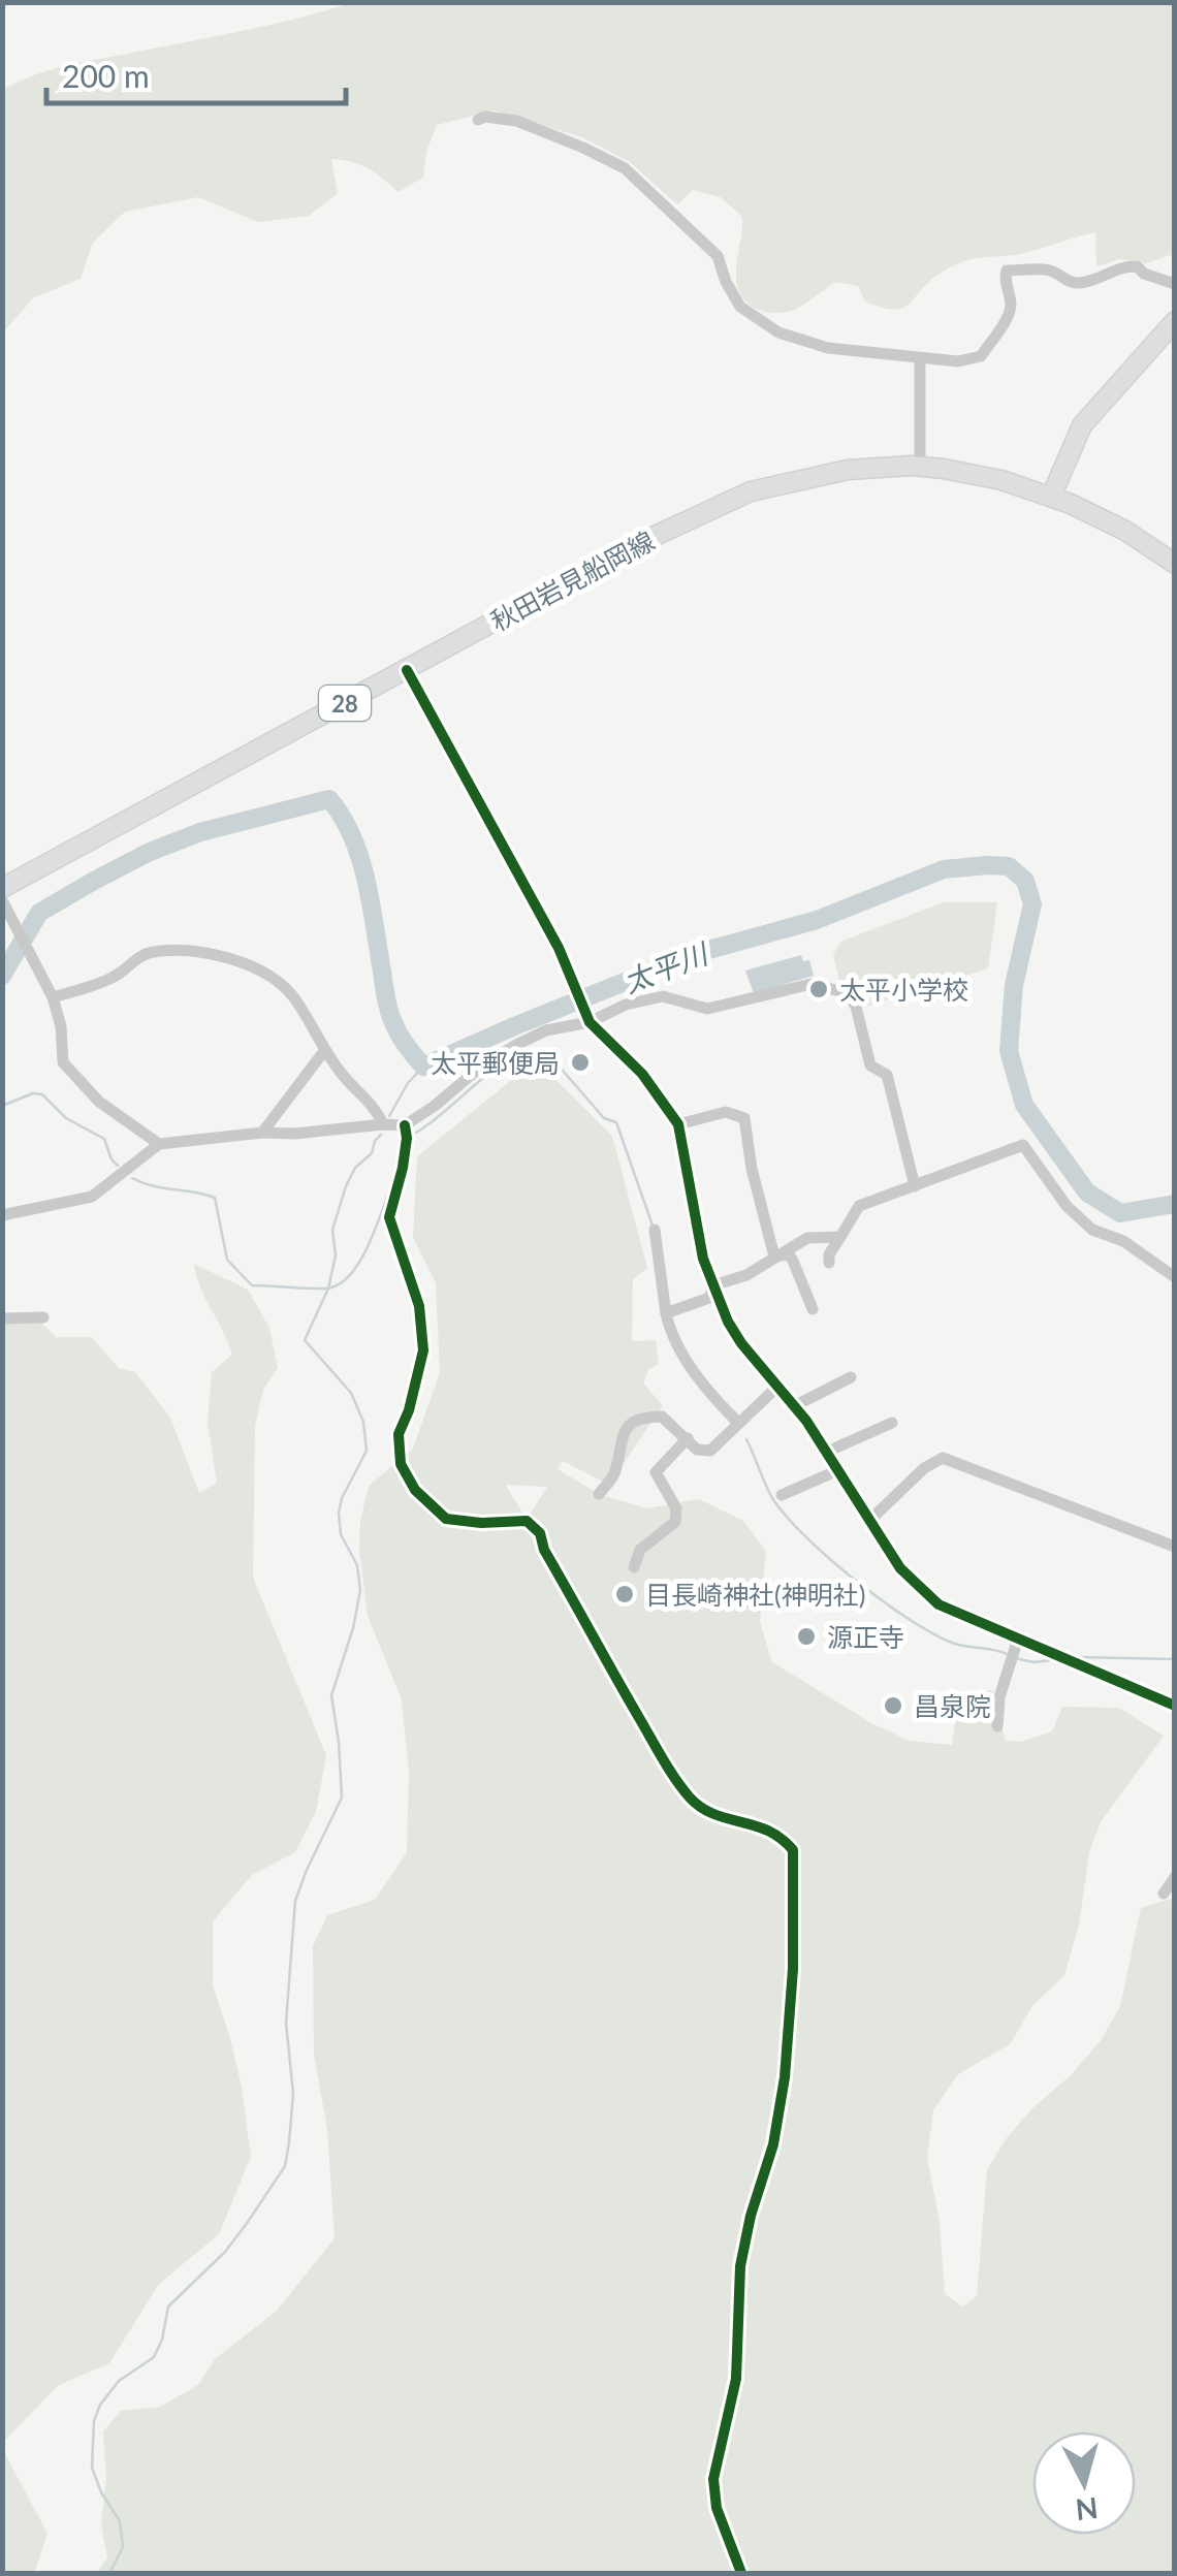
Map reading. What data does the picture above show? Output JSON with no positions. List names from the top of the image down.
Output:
{
  "streets": {
    "main road": ["秋田岩見船岡線", "28"]
  },
  "water": ["太平川"],
  "places": [
    "太平小学校",
    "太平郵便局",
    "目長崎神社(神明社)",
    "源正寺",
    "昌泉院"
  ],
  "scale_bar": "200 m",
  "north": "bottom"
}
